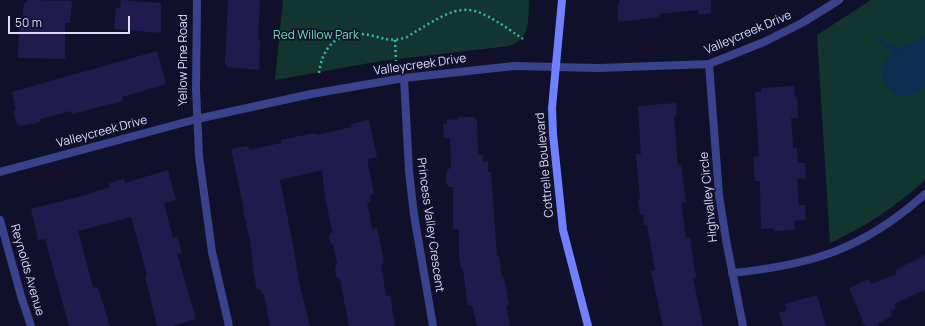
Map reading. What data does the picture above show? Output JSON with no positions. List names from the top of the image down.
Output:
{
  "streets": {
    "main road": ["Cottrelle Boulevard"],
    "street": [
      "Valleycreek Drive",
      "Yellow Pine Road",
      "Highvalley Circle",
      "Princess Valley Crescent",
      "Reynolds Avenue"
    ]
  },
  "crossings": [
    ["Valleycreek Drive", "Yellow Pine Road"],
    ["Valleycreek Drive", "Cottrelle Boulevard"],
    ["Valleycreek Drive", "Highvalley Circle"],
    ["Valleycreek Drive", "Princess Valley Crescent"]
  ],
  "parks": ["Red Willow Park"],
  "scale_bar": "50 m"
}
